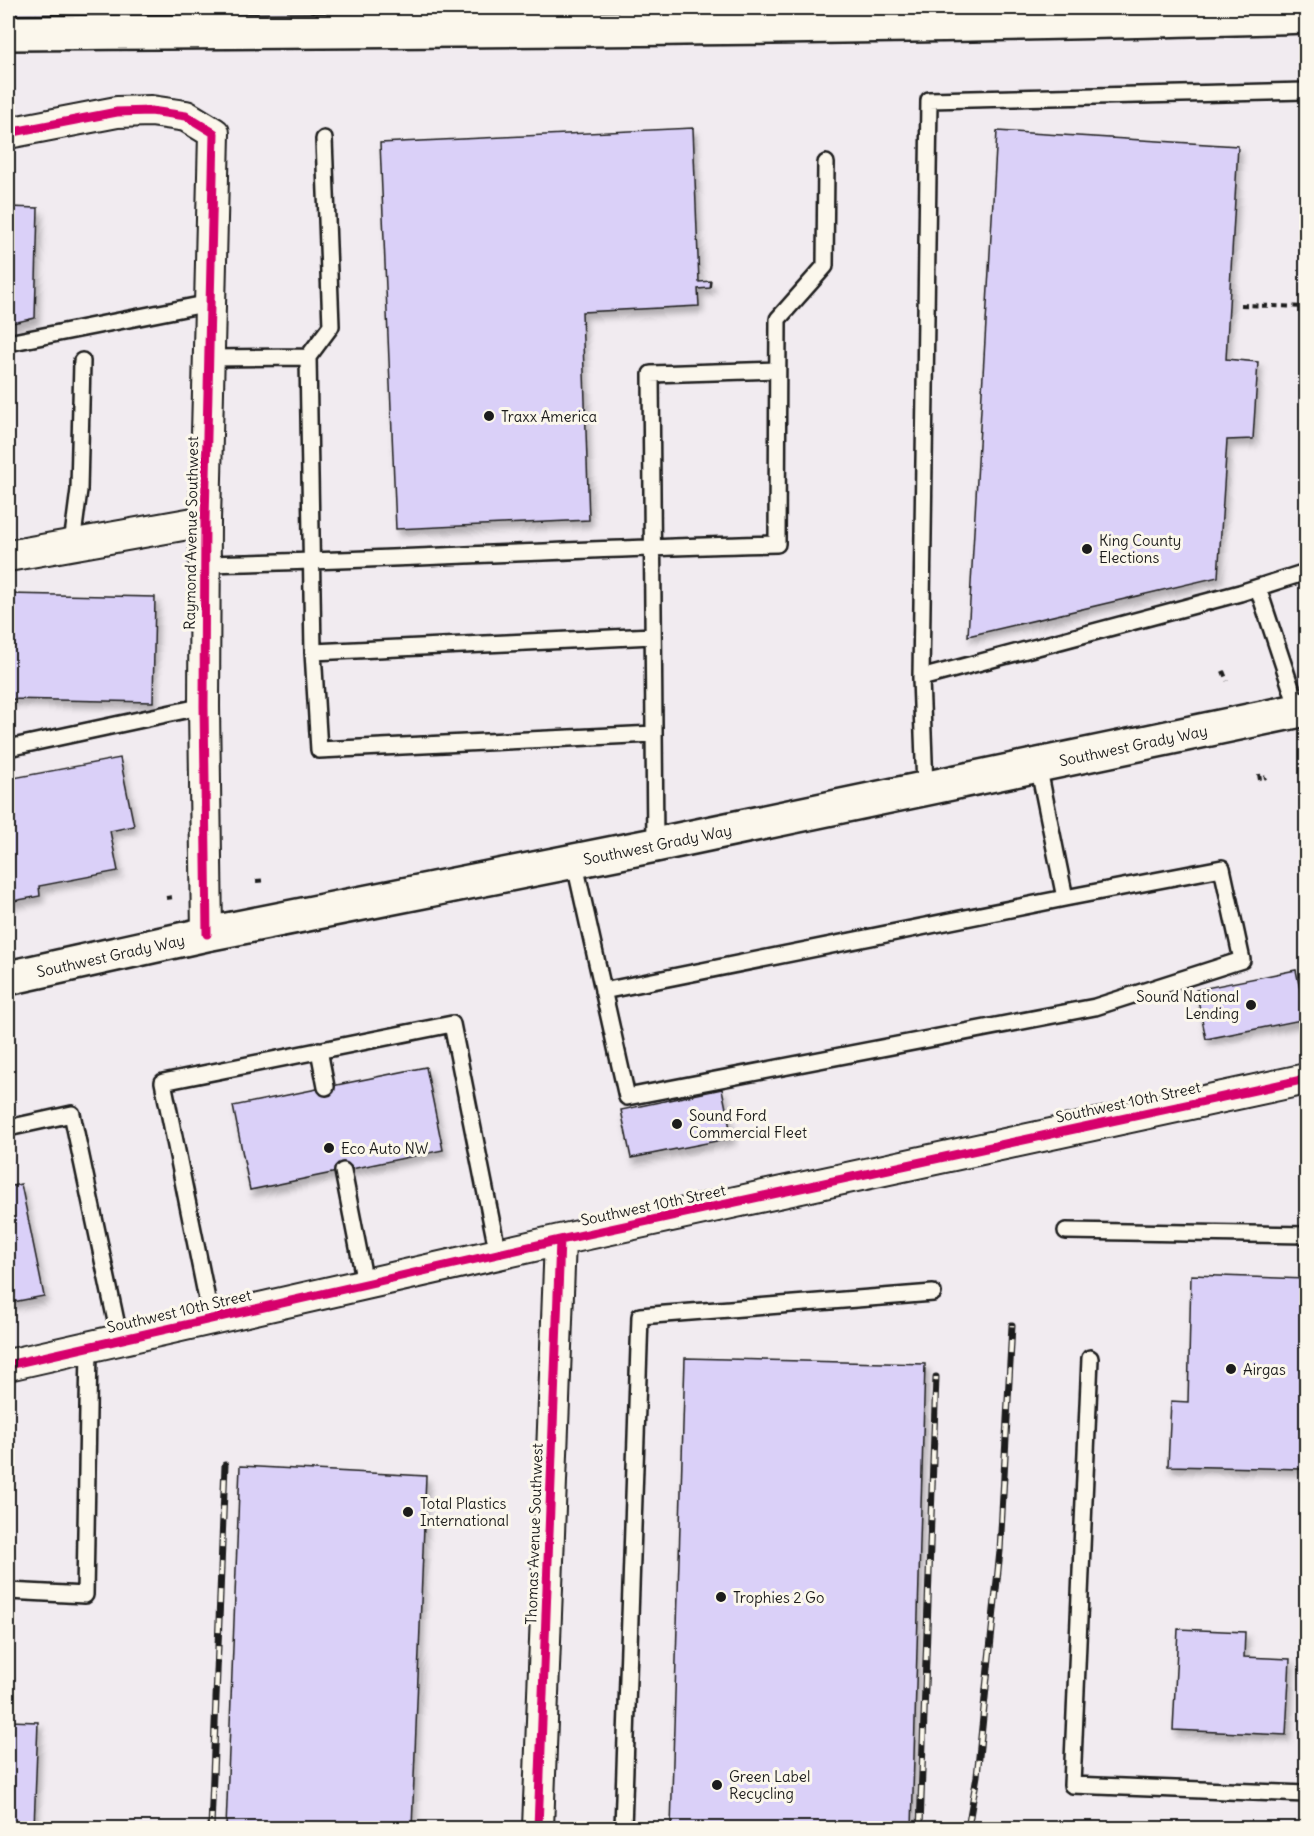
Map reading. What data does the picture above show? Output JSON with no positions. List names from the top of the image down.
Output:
{
  "streets": {
    "main road": ["Southwest Grady Way"],
    "street": ["Raymond Avenue Southwest", "Southwest 10th Street", "Thomas Avenue Southwest"]
  },
  "crossings": [
    ["Raymond Avenue Southwest", "Southwest Grady Way"],
    ["Southwest 10th Street", "Thomas Avenue Southwest"]
  ],
  "places": [
    "Traxx America",
    "King County Elections",
    "Sound National Lending",
    "Sound Ford Commercial Fleet",
    "Eco Auto NW",
    "Airgas",
    "Total Plastics International",
    "Trophies 2 Go",
    "Green Label Recycling"
  ]
}
